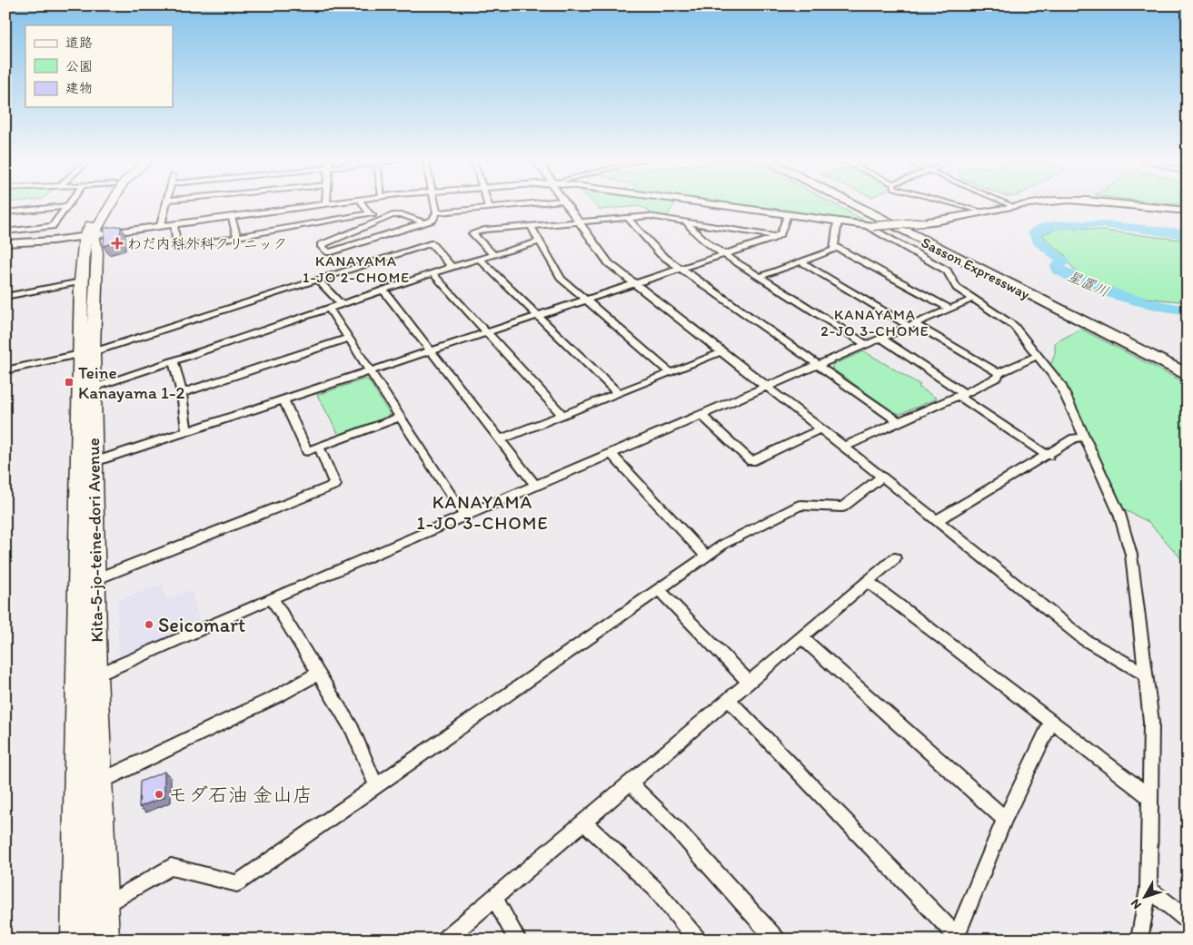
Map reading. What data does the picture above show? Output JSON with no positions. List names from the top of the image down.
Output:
{
  "streets": {
    "highway": ["Sasson Expressway", "Kita-5-jo-teine-dori Avenue"]
  },
  "districts": ["KANAYAMA 1-JO 2-CHOME", "KANAYAMA 2-JO 3-CHOME", "KANAYAMA 1-JO 3-CHOME"],
  "water": ["星置川"],
  "places": {
    "health": ["わだ内科外科クリニック"],
    "transit": ["Teine Kanayama 1-2"],
    "other": ["Seicomart", "モダ石油 金山店"]
  },
  "legend": ["道路", "公園", "建物"],
  "north": "bottom left"
}
